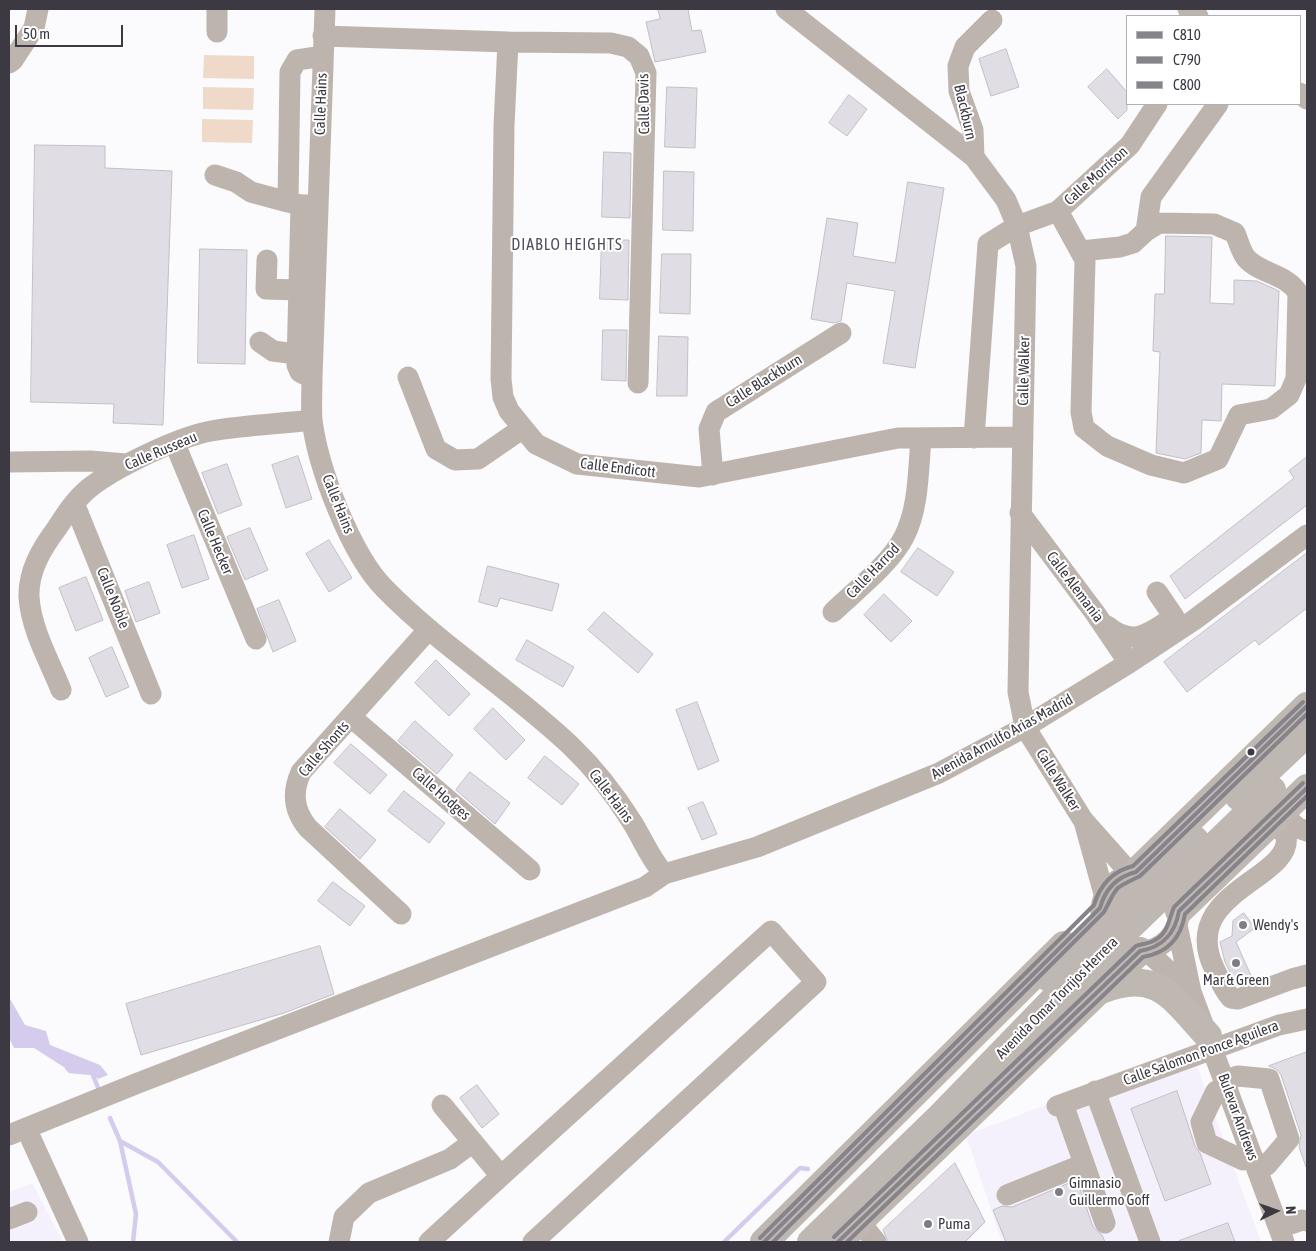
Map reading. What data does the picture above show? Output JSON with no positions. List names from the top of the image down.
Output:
{
  "streets": {
    "main road": ["Avenida Omar Torrijos Herrera"],
    "street": [
      "Calle Hains",
      "Calle Davis",
      "Blackburn",
      "Calle Morrison",
      "Calle Walker",
      "Calle Blackburn",
      "Calle Russeau",
      "Calle Endicott",
      "Calle Hecker",
      "Calle Harrod",
      "Calle Alemania",
      "Calle Noble",
      "Avenida Arnulfo Arias Madrid",
      "Calle Shonts",
      "Calle Hodges",
      "Calle Salomon Ponce Aguilera",
      "Bulevar Andrews"
    ]
  },
  "crossings": [
    ["Calle Hains", "Calle Davis"],
    ["Calle Hains", "Calle Russeau"],
    ["Calle Hains", "Avenida Arnulfo Arias Madrid"],
    ["Calle Hains", "Calle Shonts"],
    ["Calle Davis", "Calle Endicott"],
    ["Blackburn", "Calle Walker"],
    ["Calle Morrison", "Calle Walker"],
    ["Calle Morrison", "Calle Endicott"],
    ["Calle Walker", "Calle Endicott"],
    ["Calle Walker", "Calle Alemania"],
    ["Calle Walker", "Avenida Arnulfo Arias Madrid"],
    ["Calle Walker", "Bulevar Andrews"],
    ["Calle Blackburn", "Calle Endicott"],
    ["Calle Russeau", "Calle Hecker"],
    ["Calle Russeau", "Calle Noble"],
    ["Calle Endicott", "Calle Harrod"],
    ["Calle Alemania", "Avenida Arnulfo Arias Madrid"],
    ["Calle Shonts", "Calle Hodges"],
    ["Calle Salomon Ponce Aguilera", "Bulevar Andrews"]
  ],
  "districts": ["DIABLO HEIGHTS"],
  "places": [
    "Wendy's",
    "Mar & Green",
    "Gimnasio Guillermo Goff",
    "Puma"
  ],
  "lines": ["transit line C800", "transit line C810", "transit line C790"],
  "legend": ["C810", "C790", "C800"],
  "scale_bar": "50 m",
  "north": "right"
}
